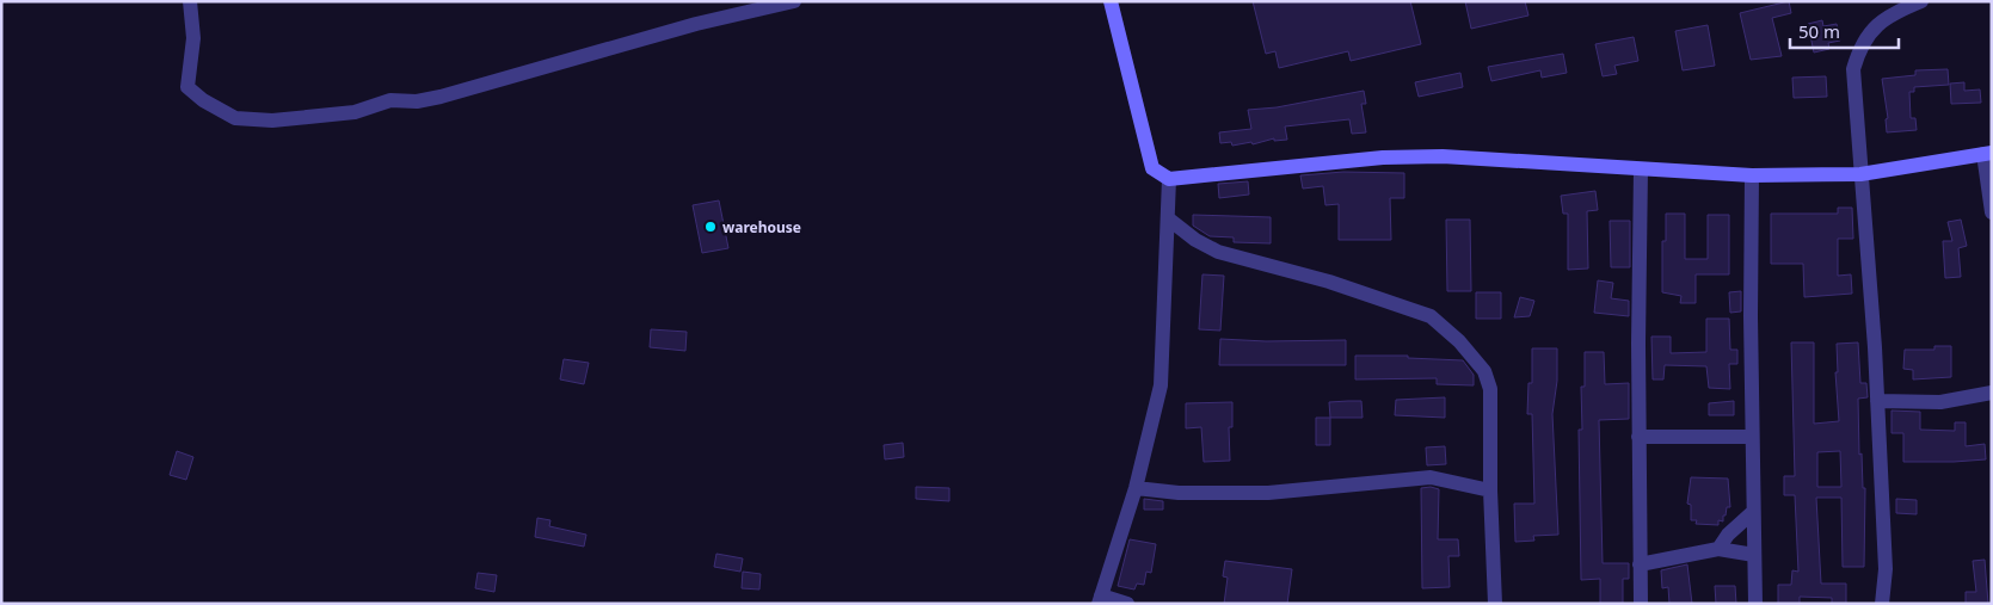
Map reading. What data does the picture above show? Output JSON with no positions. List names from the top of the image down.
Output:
{
  "places": ["warehouse"],
  "scale_bar": "50 m"
}
